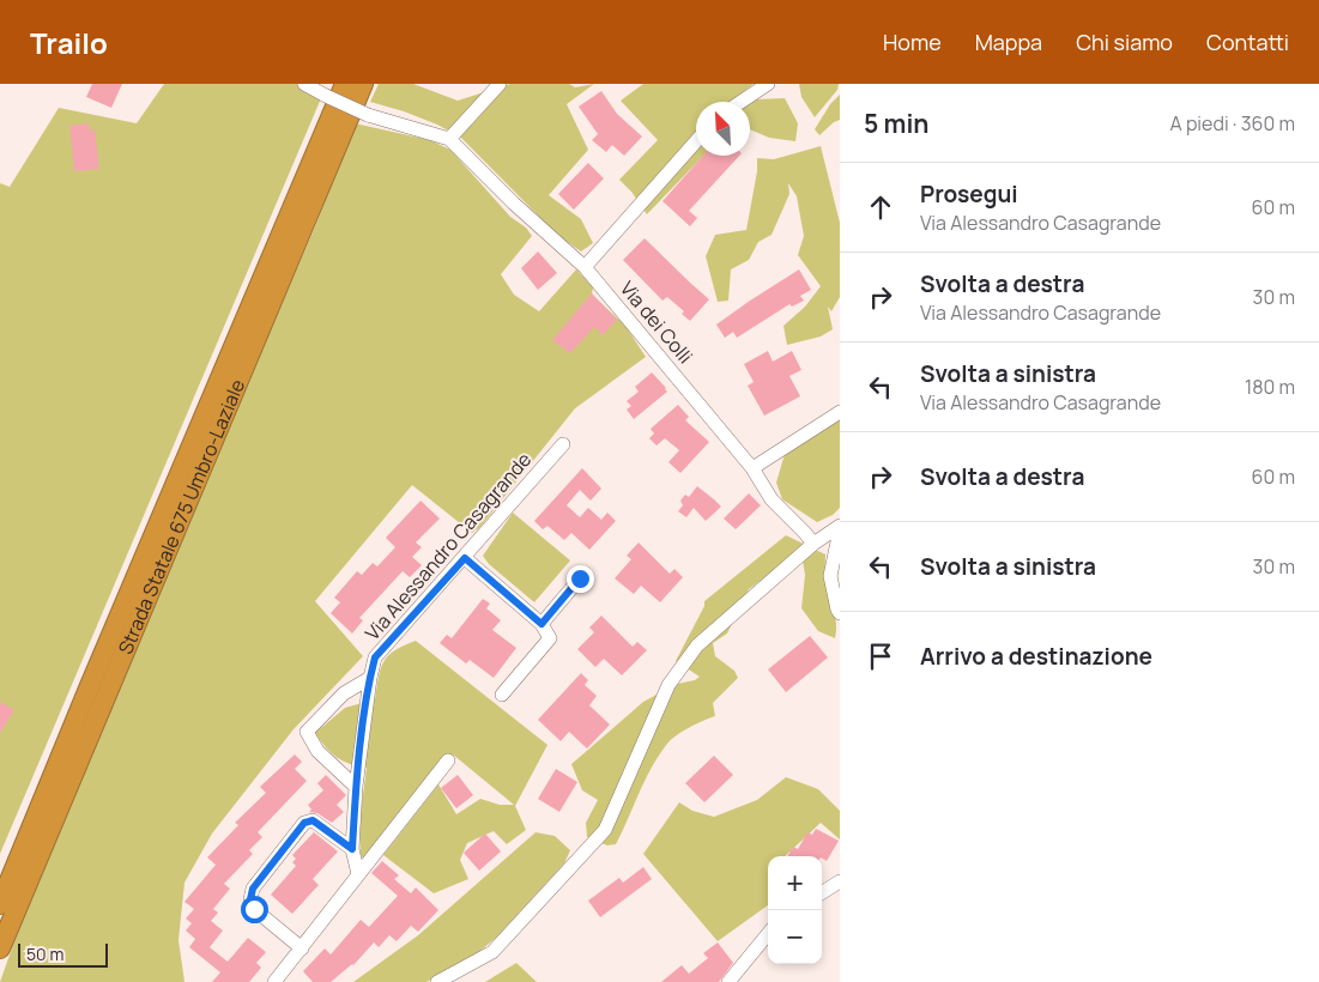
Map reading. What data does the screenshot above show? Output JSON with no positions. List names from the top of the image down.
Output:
{
  "streets": {
    "highway": ["Strada Statale 675 Umbro-Laziale"],
    "street": ["Via dei Colli", "Via Alessandro Casagrande"]
  },
  "scale_bar": "50 m",
  "north": "top left",
  "page": {
    "header": "Trailo",
    "nav": [
      "Home",
      "Mappa",
      "Chi siamo",
      "Contatti"
    ],
    "heading": ["5 min", "A piedi · 360 m"],
    "list": [
      ["Prosegui", "Via Alessandro Casagrande", "60 m"],
      ["Svolta a destra", "Via Alessandro Casagrande", "30 m"],
      ["Svolta a sinistra", "Via Alessandro Casagrande", "180 m"],
      ["Svolta a destra", "60 m"],
      ["Svolta a sinistra", "30 m"],
      "Arrivo a destinazione"
    ],
    "map_buttons": ["+", "−"],
    "scale": "50 m"
  }
}
